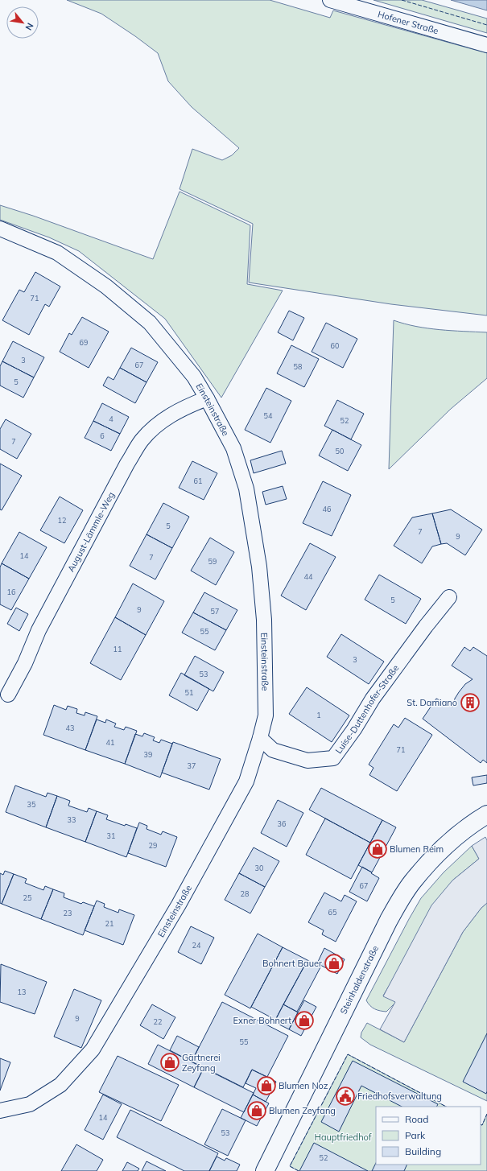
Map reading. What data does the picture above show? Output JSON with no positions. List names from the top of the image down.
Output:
{
  "streets": {
    "street": [
      "Hofener Straße",
      "Einsteinstraße",
      "August-Lämmle-Weg",
      "Luise-Duttenhofer-Straße",
      "Steinhaldenstraße"
    ]
  },
  "crossings": [
    ["Einsteinstraße", "August-Lämmle-Weg"],
    ["Einsteinstraße", "Luise-Duttenhofer-Straße"]
  ],
  "parks": ["Hauptfriedhof"],
  "places": {
    "building": ["St. Damiano"],
    "shop": [
      "Blumen Reim",
      "Bohnert Bauer",
      "Exner Bohnert",
      "Gärtnerei Zeyfang",
      "Blumen Noz",
      "Blumen Zeyfang"
    ],
    "public building": ["Friedhofsverwaltung"]
  },
  "house_numbers": [
    "71",
    "69",
    "60",
    "3",
    "67",
    "58",
    "5",
    "54",
    "4",
    "52",
    "6",
    "7",
    "50",
    "61",
    "46",
    "12",
    "5",
    "7",
    "9",
    "14",
    "7",
    "59",
    "44",
    "16",
    "5",
    "9",
    "57",
    "55",
    "11",
    "3",
    "53",
    "51",
    "1",
    "43",
    "41",
    "71",
    "39",
    "37",
    "35",
    "33",
    "36",
    "31",
    "29",
    "30",
    "67",
    "28",
    "25",
    "65",
    "23",
    "21",
    "24",
    "13",
    "9",
    "22",
    "55",
    "14",
    "53",
    "52"
  ],
  "legend": ["Road", "Park", "Building"],
  "north": "bottom right"
}
